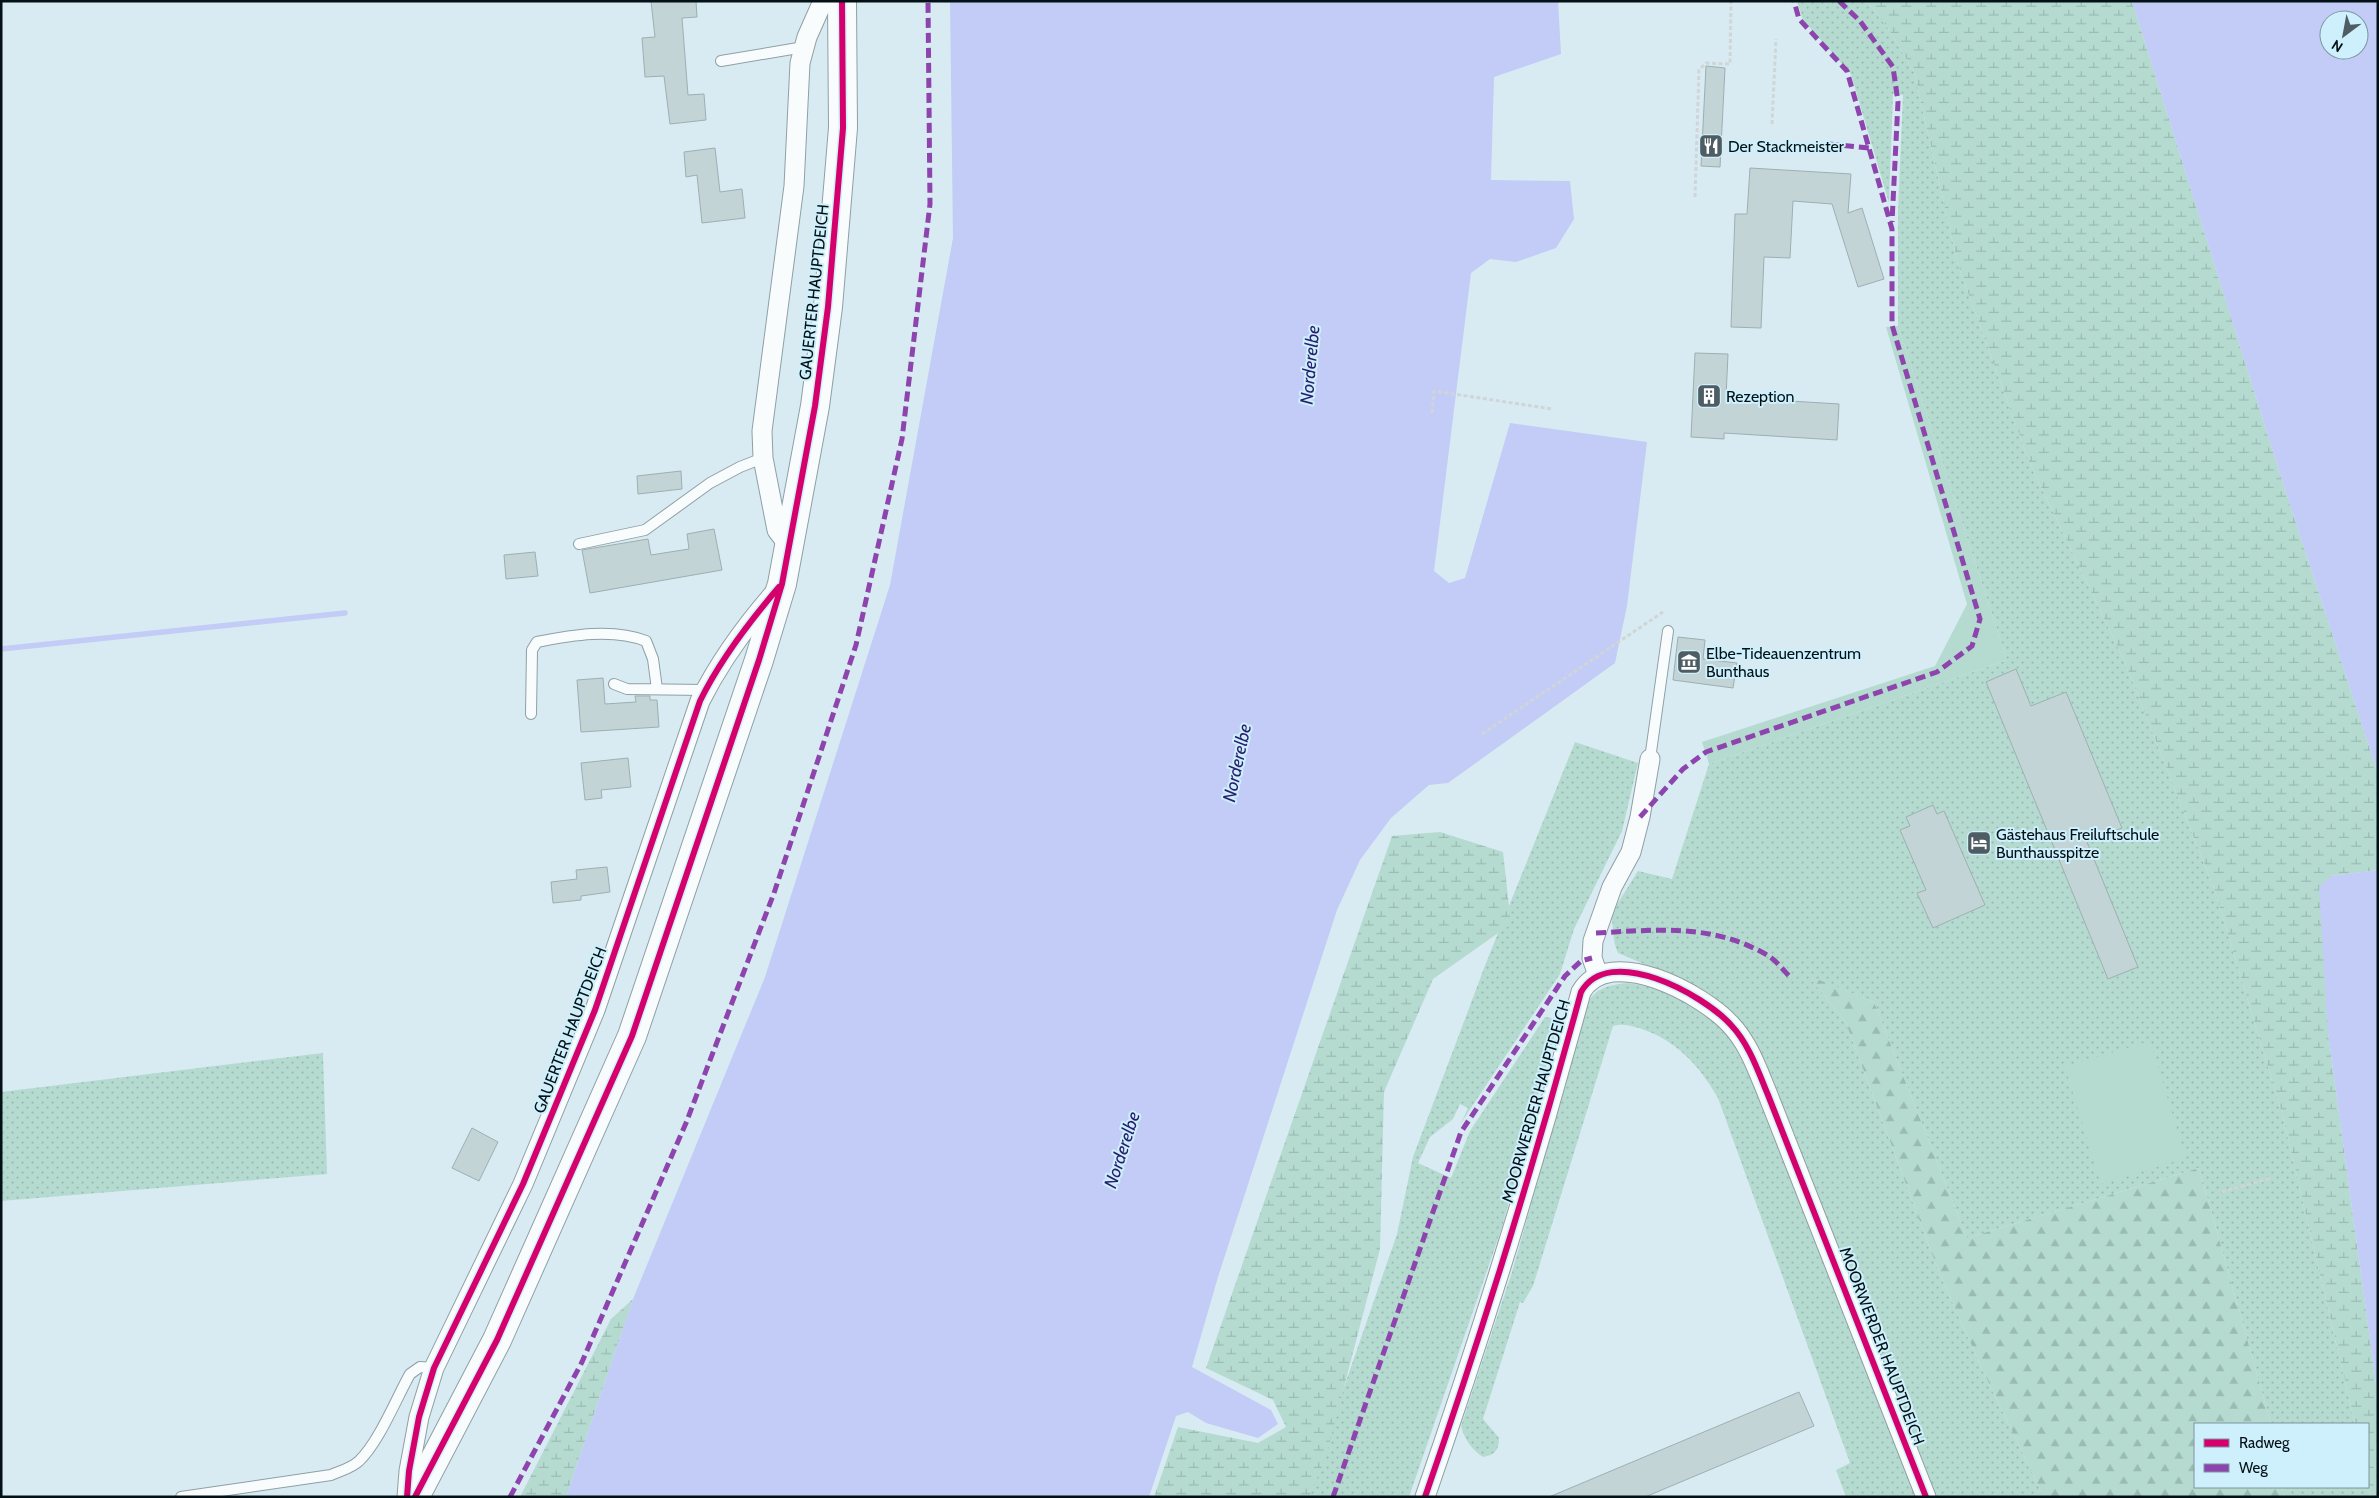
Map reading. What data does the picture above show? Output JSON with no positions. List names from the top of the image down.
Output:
{
  "streets": {
    "street": ["GAUERTER HAUPTDEICH", "MOORWERDER HAUPTDEICH"]
  },
  "water": ["Norderelbe"],
  "places": {
    "restaurant": ["Der Stackmeister"],
    "building": ["Rezeption"],
    "museum": ["Elbe-Tideauenzentrum Bunthaus"],
    "hotel": ["Gästehaus Freiluftschule Bunthausspitze"]
  },
  "legend": ["Radweg", "Weg"],
  "north": "bottom left"
}
